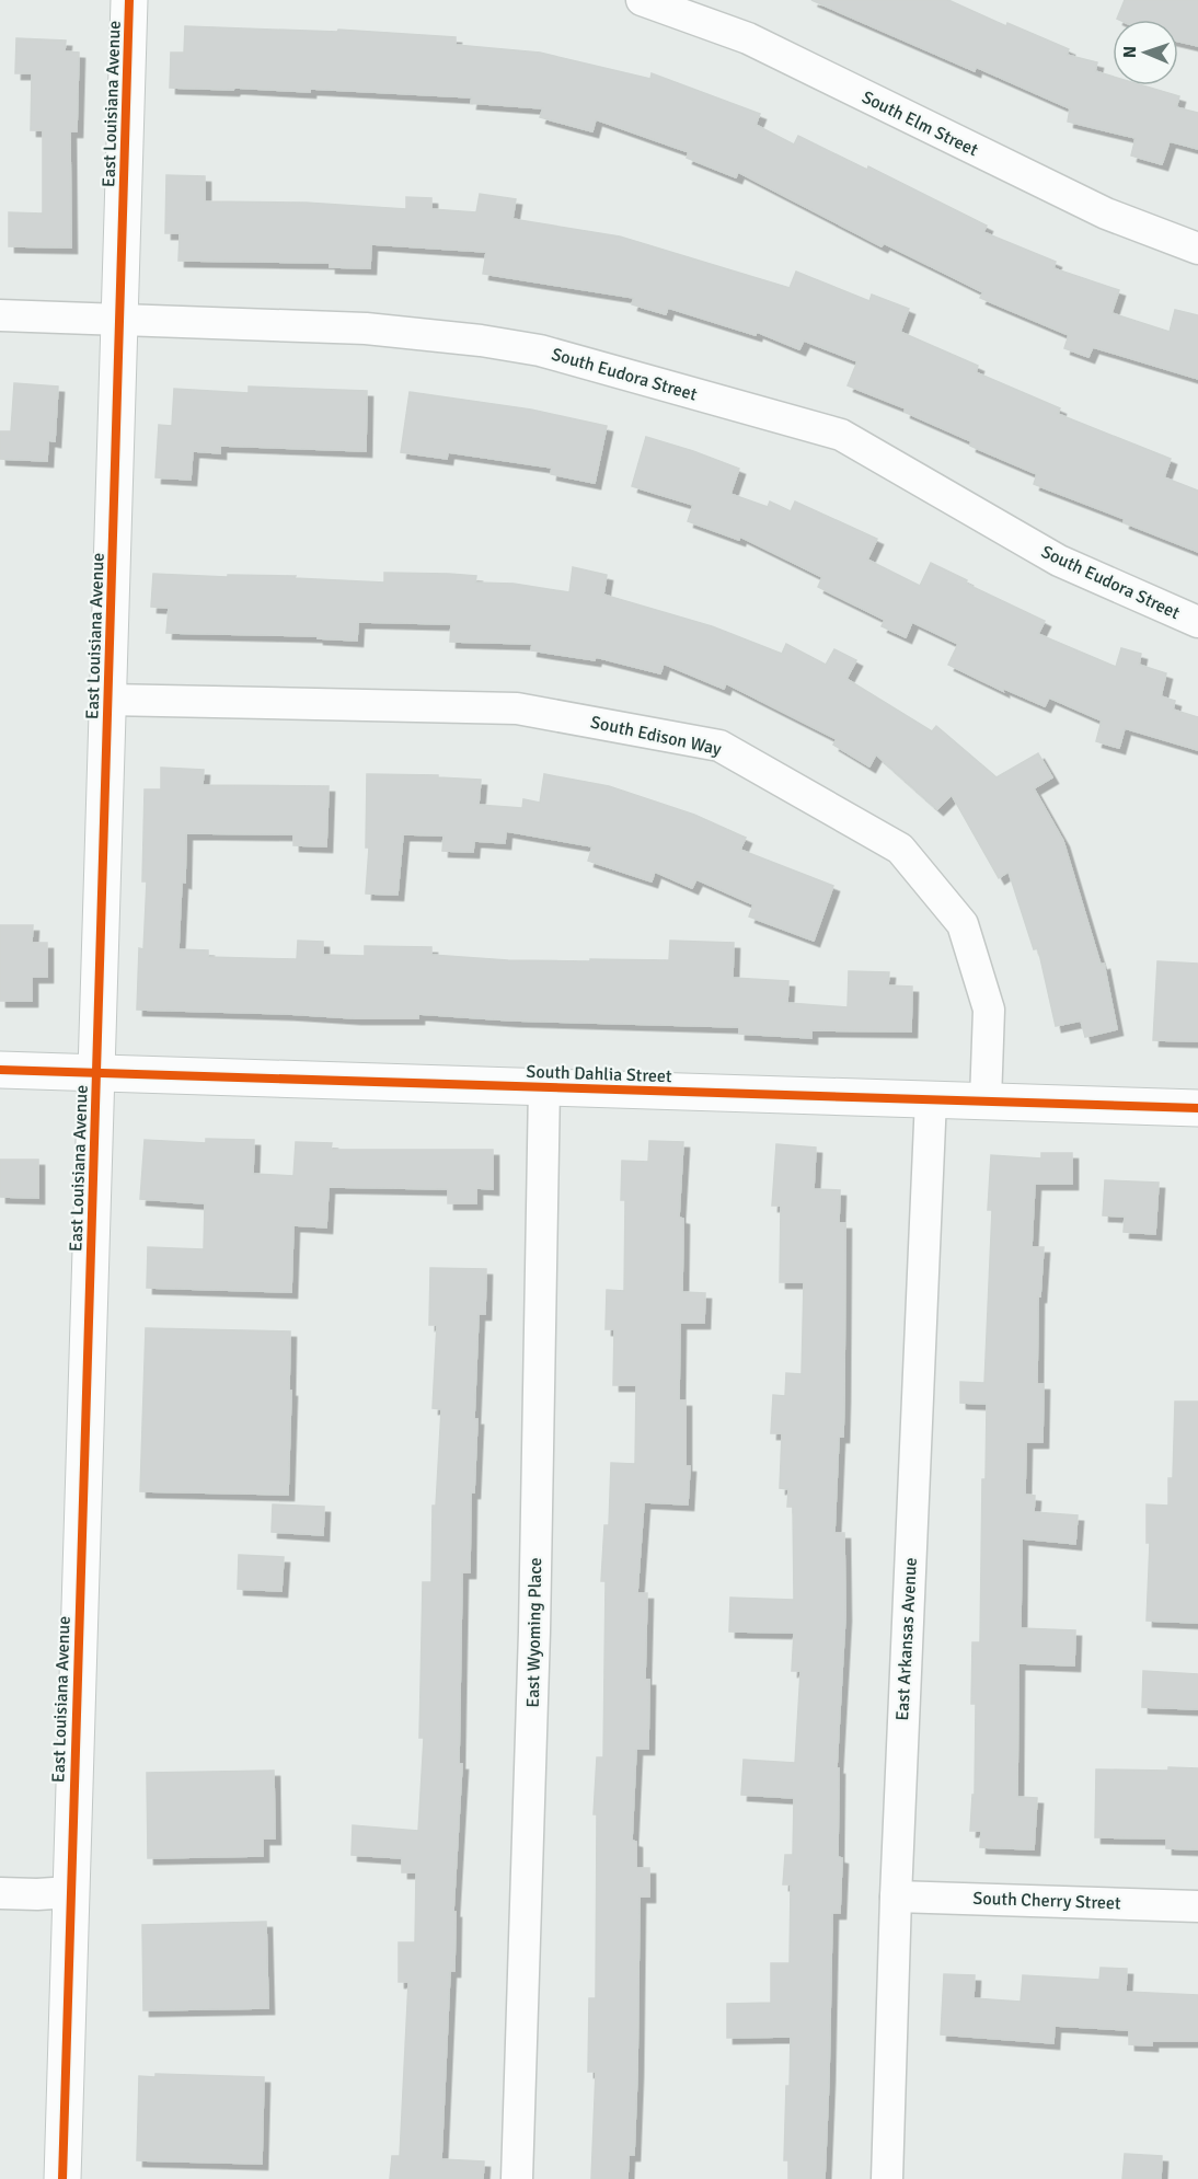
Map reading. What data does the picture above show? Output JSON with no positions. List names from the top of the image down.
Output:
{
  "streets": {
    "street": [
      "East Louisiana Avenue",
      "South Elm Street",
      "South Eudora Street",
      "South Edison Way",
      "South Dahlia Street",
      "East Wyoming Place",
      "East Arkansas Avenue",
      "South Cherry Street"
    ]
  },
  "crossings": [
    ["East Louisiana Avenue", "South Eudora Street"],
    ["East Louisiana Avenue", "South Edison Way"],
    ["East Louisiana Avenue", "South Dahlia Street"],
    ["South Edison Way", "South Dahlia Street"],
    ["South Dahlia Street", "East Wyoming Place"],
    ["South Dahlia Street", "East Arkansas Avenue"],
    ["East Arkansas Avenue", "South Cherry Street"]
  ],
  "north": "left"
}
